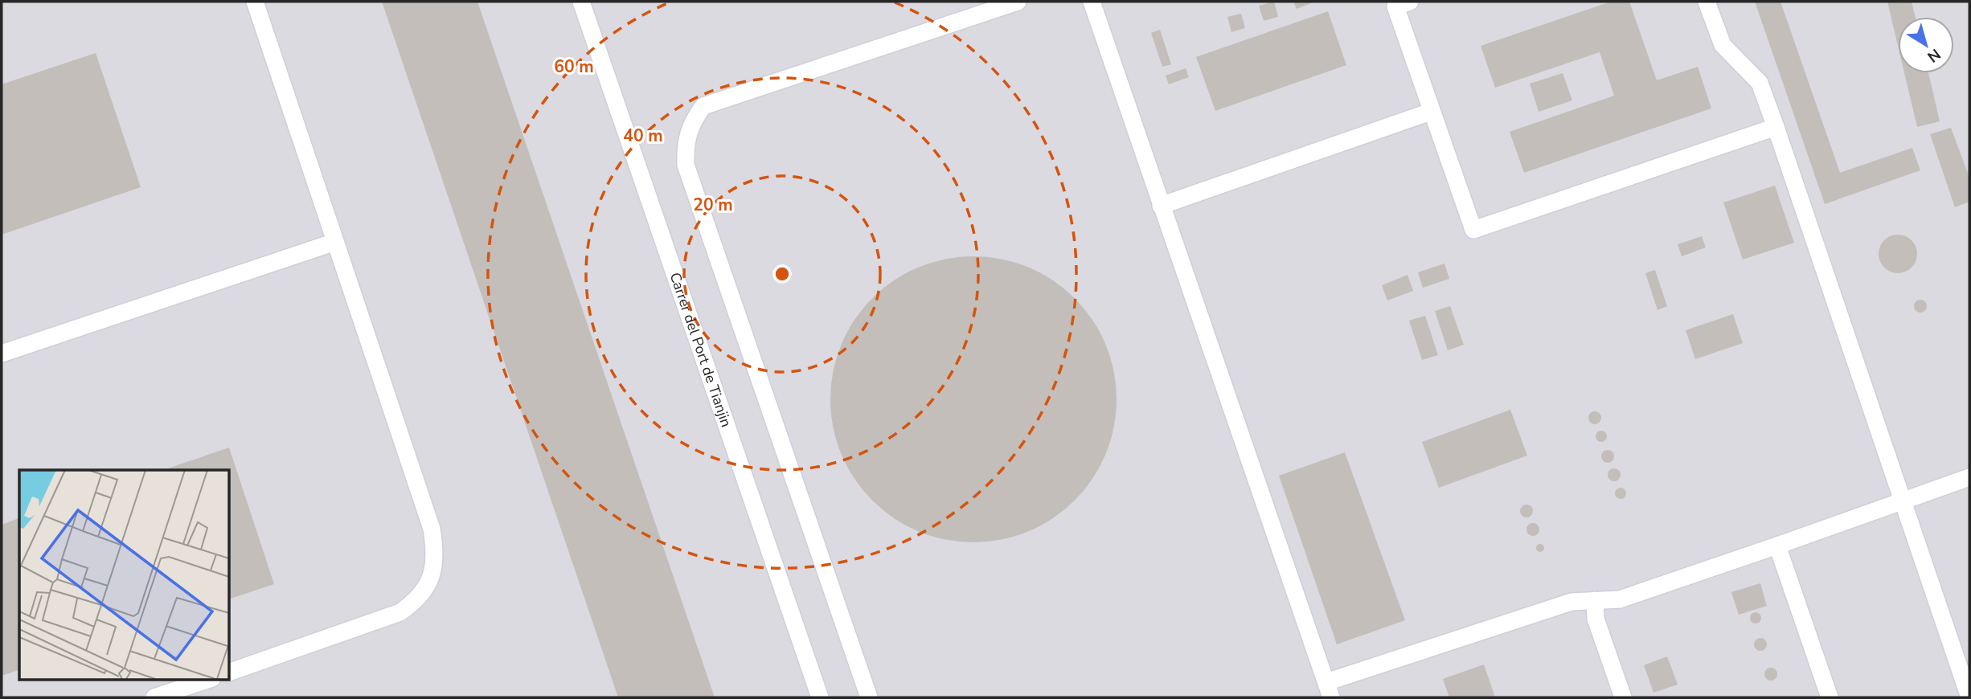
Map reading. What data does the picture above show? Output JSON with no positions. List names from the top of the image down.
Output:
{
  "streets": {
    "lane": ["Carrer del Port de Tianjin"]
  },
  "north": "bottom right",
  "rings": ["60 m", "40 m", "20 m"]
}
